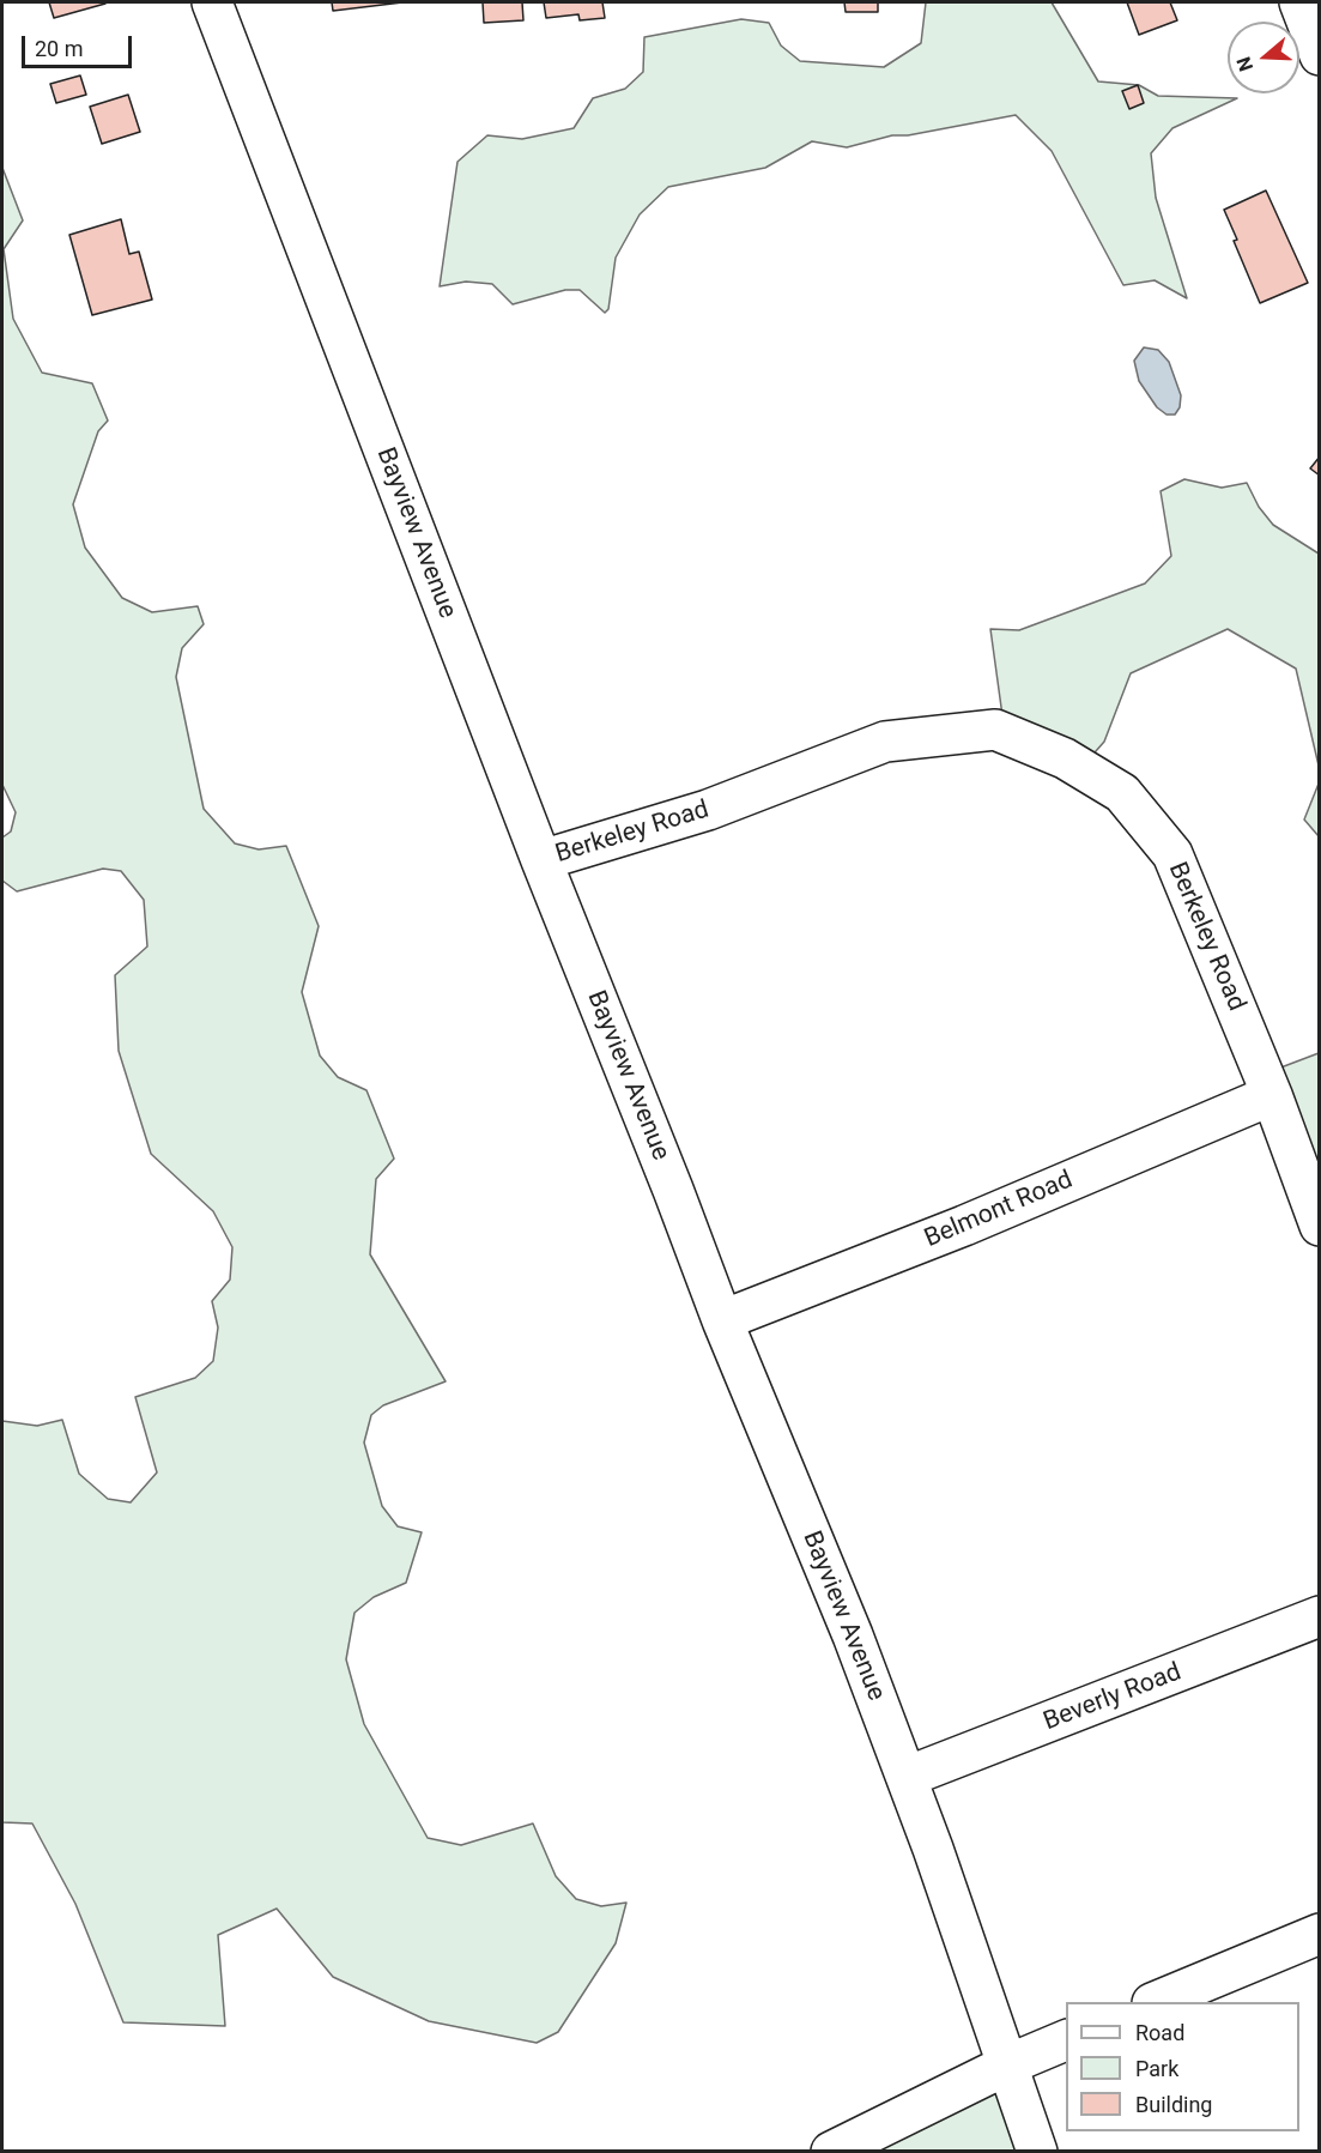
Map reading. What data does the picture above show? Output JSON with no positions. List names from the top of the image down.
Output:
{
  "streets": {
    "street": [
      "Bayview Avenue",
      "Berkeley Road",
      "Belmont Road",
      "Beverly Road"
    ]
  },
  "crossings": [
    ["Bayview Avenue", "Berkeley Road"],
    ["Bayview Avenue", "Belmont Road"],
    ["Bayview Avenue", "Beverly Road"],
    ["Berkeley Road", "Belmont Road"]
  ],
  "legend": ["Road", "Park", "Building"],
  "scale_bar": "20 m",
  "north": "left"
}
